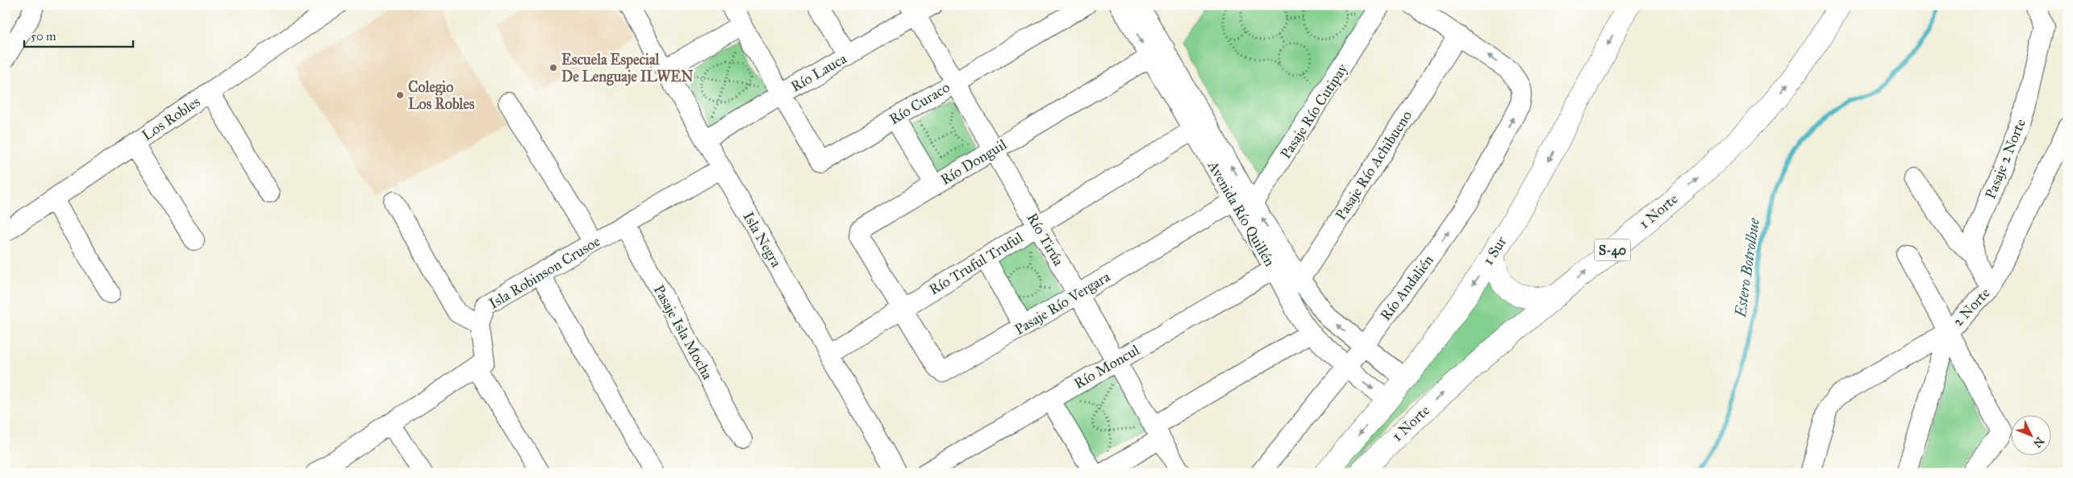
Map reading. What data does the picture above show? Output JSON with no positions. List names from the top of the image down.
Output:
{
  "streets": {
    "main road": ["1 Norte", "S-40", "1 Sur"],
    "street": [
      "Río Lauca",
      "Río Curaco",
      "Pasaje Río Cutipay",
      "Los Robles",
      "Pasaje 2 Norte",
      "Río Donguil",
      "Pasaje Río Achibueno",
      "Avenida Río Quillén",
      "Isla Negra",
      "Río Tirúa",
      "Río Truful Truful",
      "Isla Robinson Crusoe",
      "Río Andalién",
      "Pasaje Río Vergara",
      "2 Norte",
      "Pasaje Isla Mocha",
      "Río Moncul"
    ]
  },
  "crossings": [
    ["Río Lauca", "Río Curaco"],
    ["Río Lauca", "Isla Negra"],
    ["Río Lauca", "Río Tirúa"],
    ["Río Curaco", "Río Tirúa"],
    ["Pasaje Río Cutipay", "Avenida Río Quillén"],
    ["Pasaje Río Cutipay", "Pasaje Río Vergara"],
    ["Pasaje 2 Norte", "2 Norte"],
    ["Río Donguil", "Avenida Río Quillén"],
    ["Río Donguil", "Río Tirúa"],
    ["Río Donguil", "Río Truful Truful"],
    ["Río Donguil", "Pasaje Río Vergara"],
    ["Pasaje Río Achibueno", "Avenida Río Quillén"],
    ["Pasaje Río Achibueno", "Río Andalién"],
    ["Avenida Río Quillén", "1 Sur"],
    ["Avenida Río Quillén", "Río Truful Truful"],
    ["Avenida Río Quillén", "Río Andalién"],
    ["Avenida Río Quillén", "Pasaje Río Vergara"],
    ["Avenida Río Quillén", "Río Moncul"],
    ["Isla Negra", "Río Truful Truful"],
    ["Isla Negra", "Isla Robinson Crusoe"],
    ["Río Tirúa", "Río Truful Truful"],
    ["Río Tirúa", "Pasaje Río Vergara"],
    ["Río Tirúa", "Río Moncul"],
    ["Río Truful Truful", "Pasaje Río Vergara"],
    ["Isla Robinson Crusoe", "Pasaje Isla Mocha"]
  ],
  "one_way": ["1 Norte", "1 Sur", "Río Andalién"],
  "water": ["Estero Botrolhue"],
  "places": ["Escuela Especial De Lenguaje ILWEN", "Colegio Los Robles"],
  "scale_bar": "50 m",
  "north": "bottom right"
}
